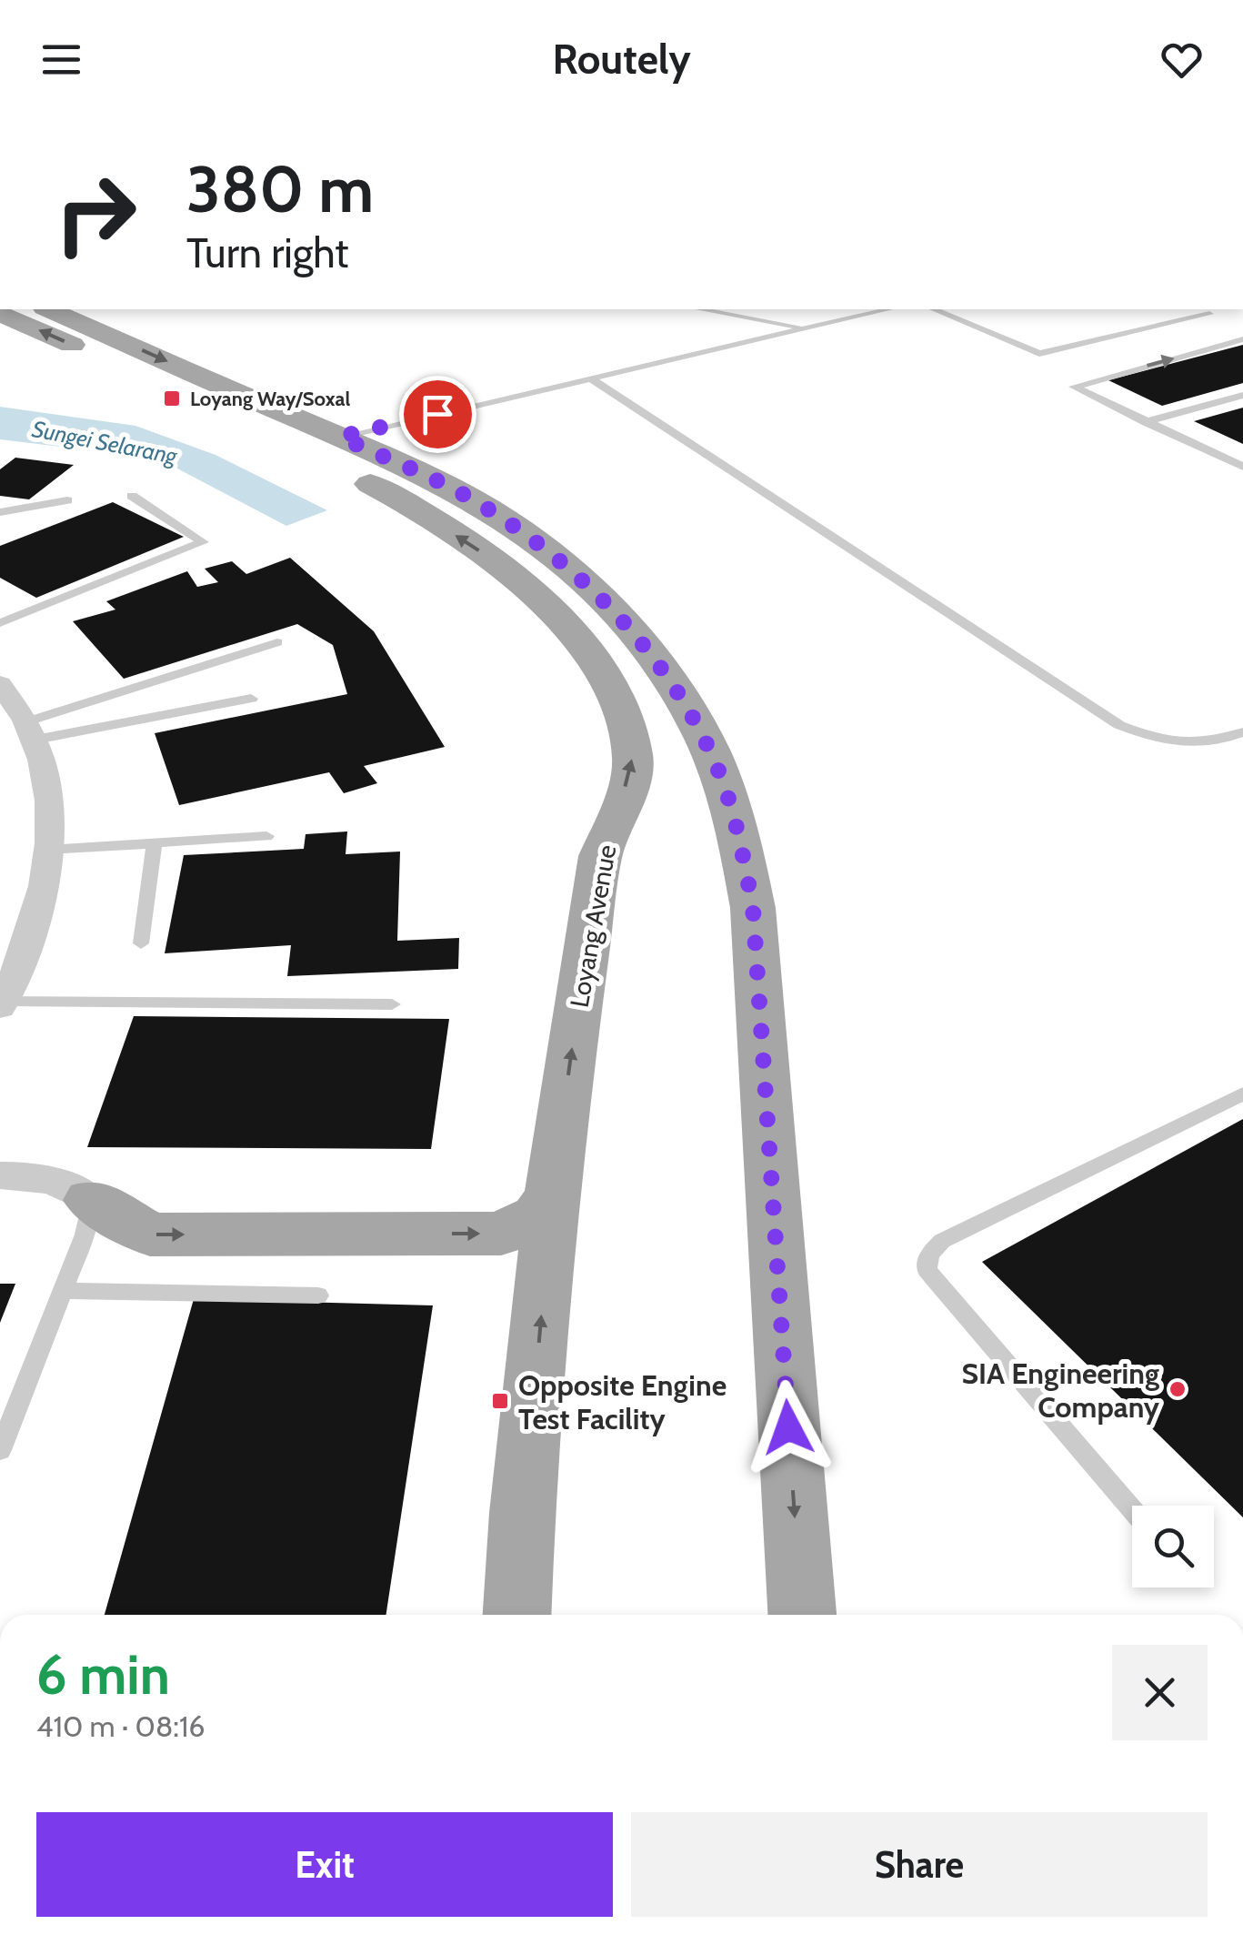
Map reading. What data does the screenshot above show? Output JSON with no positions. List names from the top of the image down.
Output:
{
  "streets": {
    "main road": ["Loyang Avenue"]
  },
  "water": ["Sungei Selarang"],
  "places": {
    "transit": ["Loyang Way/Soxal", "Opposite Engine Test Facility"],
    "other": ["SIA Engineering Company"]
  },
  "page": {
    "header": "Routely",
    "turn": ["380 m", "Turn right"],
    "heading": ["6 min", "410 m · 08:16"],
    "buttons": ["Exit", "Share"]
  }
}
